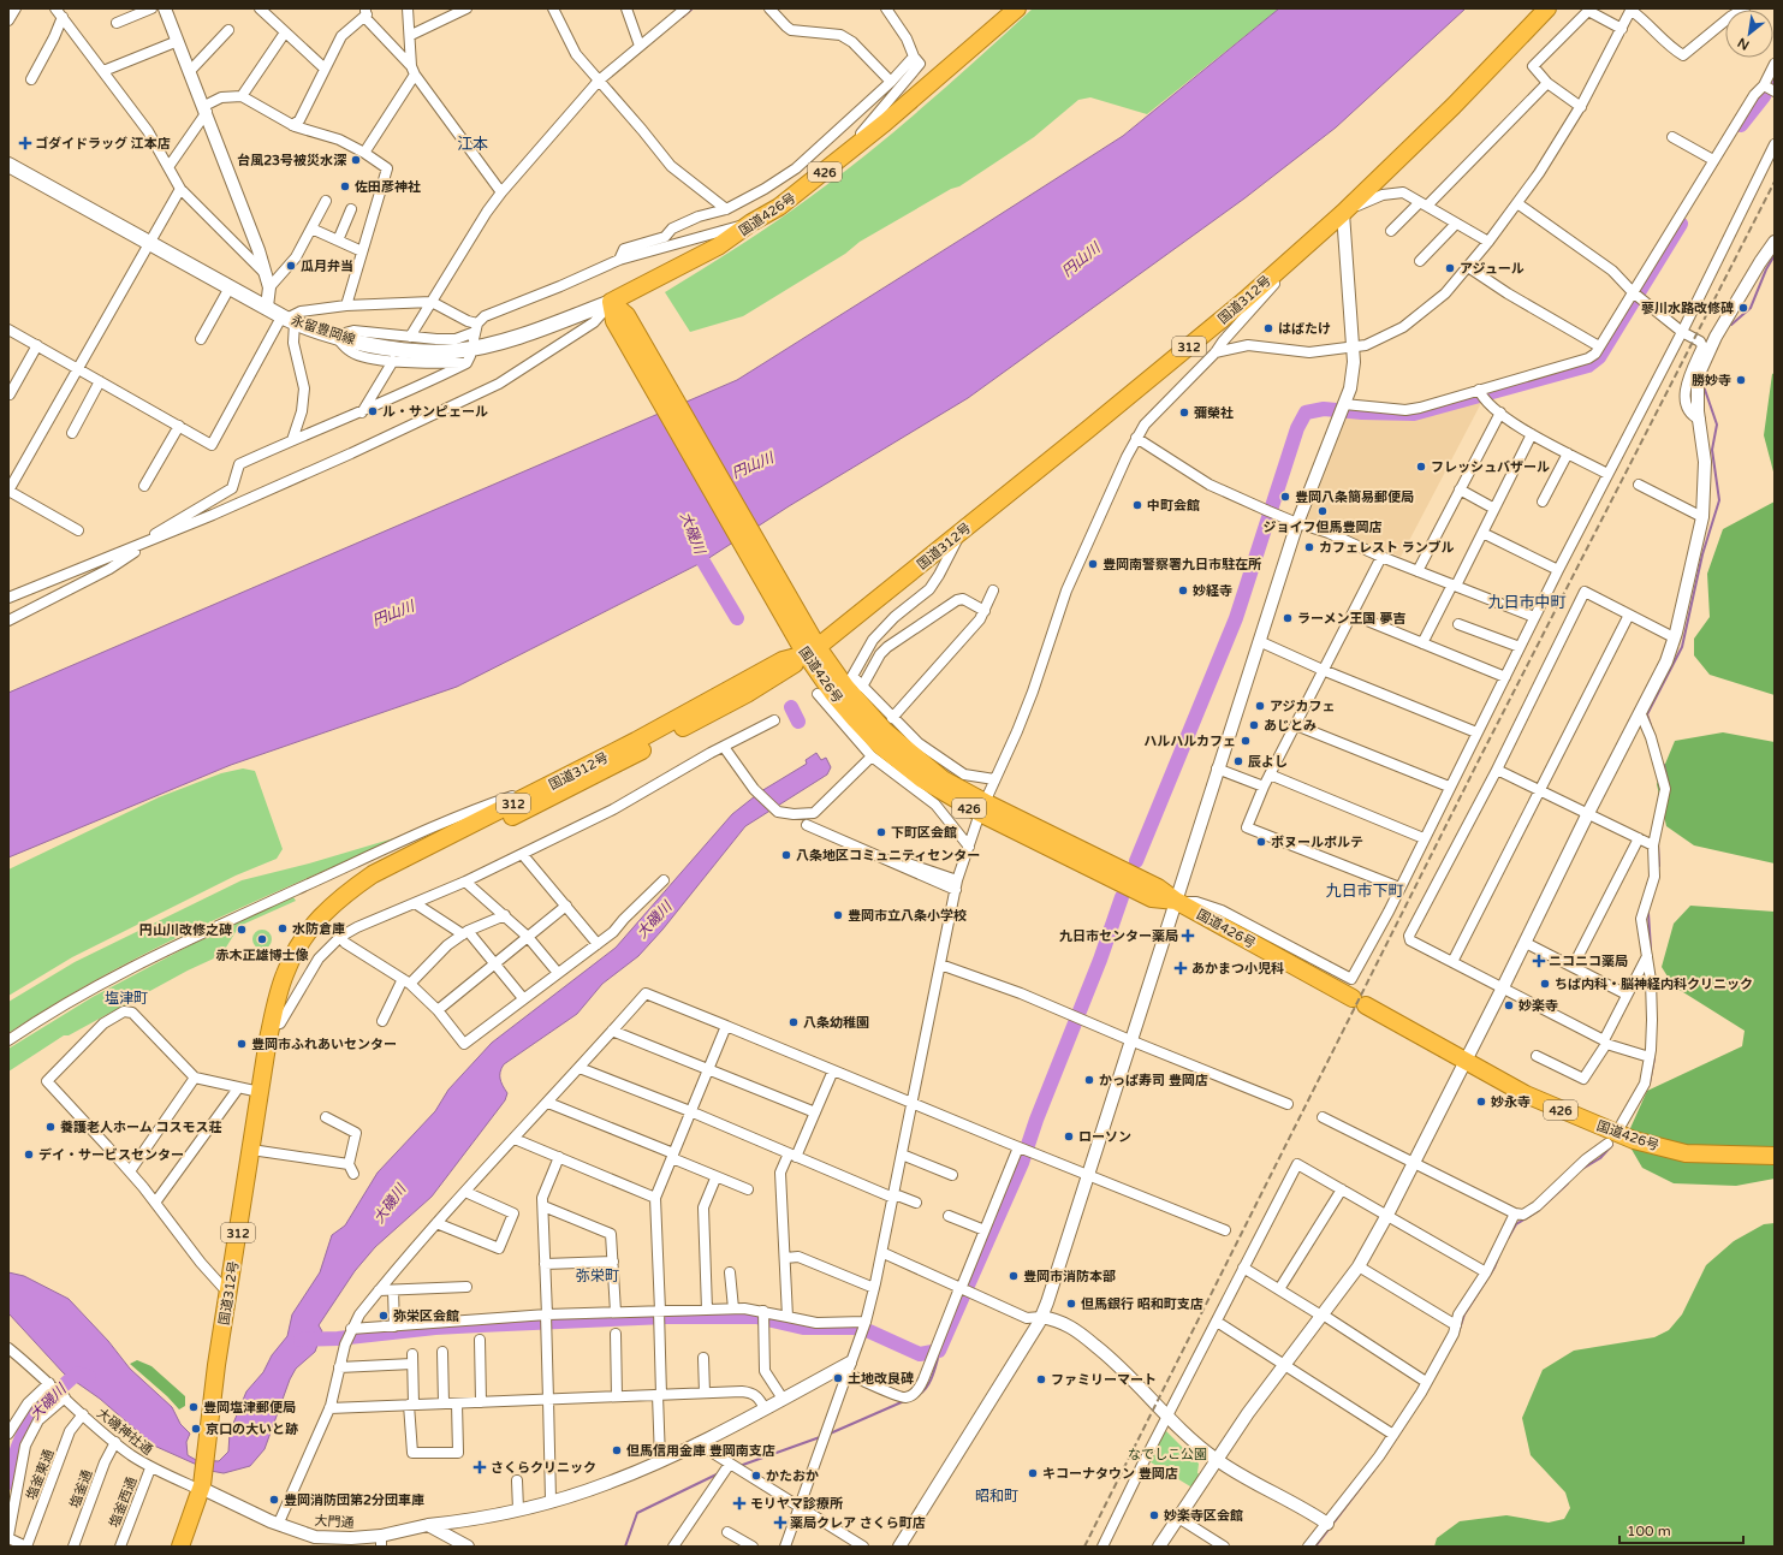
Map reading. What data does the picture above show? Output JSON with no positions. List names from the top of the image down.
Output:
{
  "streets": {
    "highway": [
      "426",
      "国道426号",
      "国道312号",
      "312"
    ],
    "main road": ["永留豊岡線"],
    "street": [
      "大磯神社通",
      "塩釜東通",
      "塩釜通",
      "塩釜西通",
      "大門通"
    ]
  },
  "crossings": [
    ["国道426号", "国道312号"],
    ["国道426号", "永留豊岡線"],
    ["国道312号", "大磯神社通"],
    ["国道312号", "大門通"],
    ["大磯神社通", "塩釜東通"],
    ["大磯神社通", "塩釜通"],
    ["大磯神社通", "塩釜西通"],
    ["大磯神社通", "大門通"]
  ],
  "districts": [
    "江本",
    "九日市中町",
    "九日市下町",
    "塩津町",
    "弥栄町",
    "昭和町"
  ],
  "water": ["円山川", "大磯川"],
  "parks": ["なでしこ公園"],
  "places": {
    "health": [
      "ゴダイドラッグ 江本店",
      "九日市センター薬局",
      "ニコニコ薬局",
      "あかまつ小児科",
      "さくらクリニック",
      "モリヤマ診療所",
      "薬局クレア さくら町店"
    ],
    "other": [
      "台風23号被災水深",
      "佐田彦神社",
      "瓜月弁当",
      "アジュール",
      "蓼川水路改修碑",
      "はばたけ",
      "勝妙寺",
      "ル・サンピェール",
      "彌榮社",
      "フレッシュバザール",
      "豊岡八条簡易郵便局",
      "中町会館",
      "ジョイフ但馬豊岡店",
      "カフェレスト ランブル",
      "豊岡南警察署九日市駐在所",
      "妙経寺",
      "ラーメン王国 夢吉",
      "アジカフェ",
      "あじとみ",
      "ハルハルカフェ",
      "辰よし",
      "下町区会館",
      "ボヌールポルテ",
      "八条地区コミュニティセンター",
      "豊岡市立八条小学校",
      "水防倉庫",
      "円山川改修之碑",
      "赤木正雄博士像",
      "ちば内科・脳神経内科クリニック",
      "妙楽寺",
      "八条幼稚園",
      "豊岡市ふれあいセンター",
      "かっぱ寿司 豊岡店",
      "妙永寺",
      "養護老人ホーム コスモス荘",
      "ローソン",
      "デイ・サービスセンター",
      "豊岡市消防本部",
      "但馬銀行 昭和町支店",
      "弥栄区会館",
      "土地改良碑",
      "ファミリーマート",
      "豊岡塩津郵便局",
      "京口の大いと跡",
      "但馬信用金庫 豊岡南支店",
      "キコーナタウン 豊岡店",
      "かたおか",
      "豊岡消防団第2分団車庫",
      "妙楽寺区会館"
    ]
  },
  "scale_bar": "100 m",
  "north": "bottom left"
}
